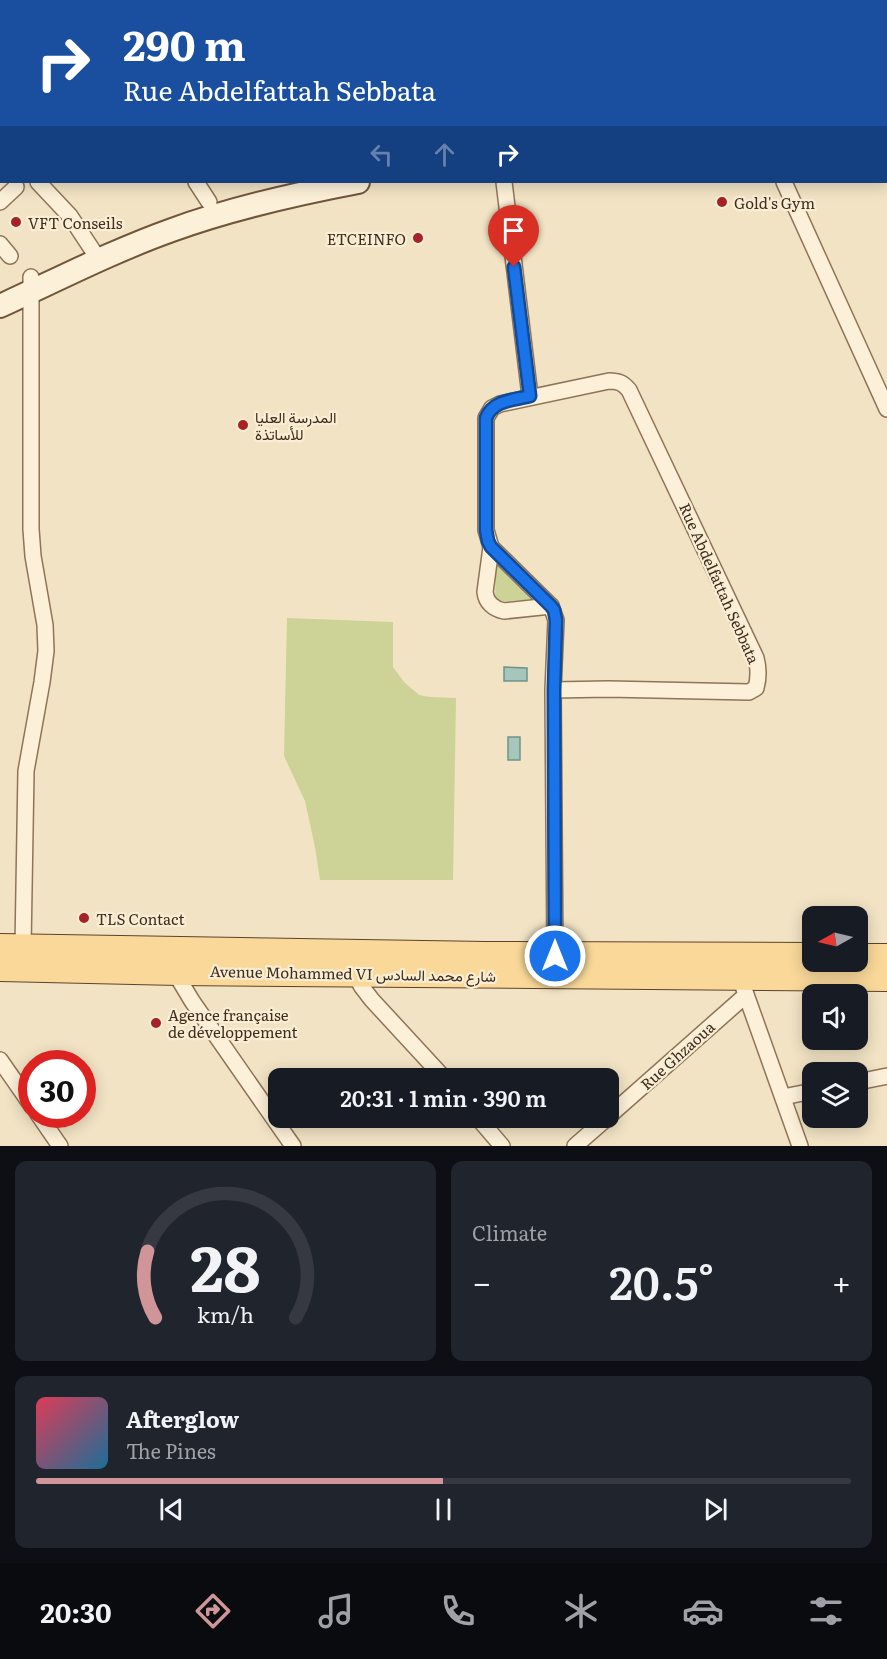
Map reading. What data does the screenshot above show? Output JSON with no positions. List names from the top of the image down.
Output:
{
  "streets": {
    "main road": ["Avenue Mohammed VI شارع محمد السادس"],
    "street": ["Rue Abdelfattah Sebbata", "Rue Ghzaoua"]
  },
  "crossings": [
    ["Avenue Mohammed VI شارع محمد السادس", "Rue Ghzaoua"]
  ],
  "places": [
    "Gold's Gym",
    "VFT Conseils",
    "ETCEINFO",
    "المدرسة العليا للأساتذة",
    "TLS Contact",
    "Agence française de développement"
  ],
  "north": "left",
  "page": {
    "turn": ["290 m", "Rue Abdelfattah Sebbata"],
    "limit": "30",
    "trip": "20:31 · 1 min · 390 m",
    "tile": "Climate",
    "heat": ["−", "20.5°", "+"],
    "song": ["Afterglow", "The Pines"],
    "tabs": "20:30",
    "gauge": ["28", "km/h"]
  }
}
